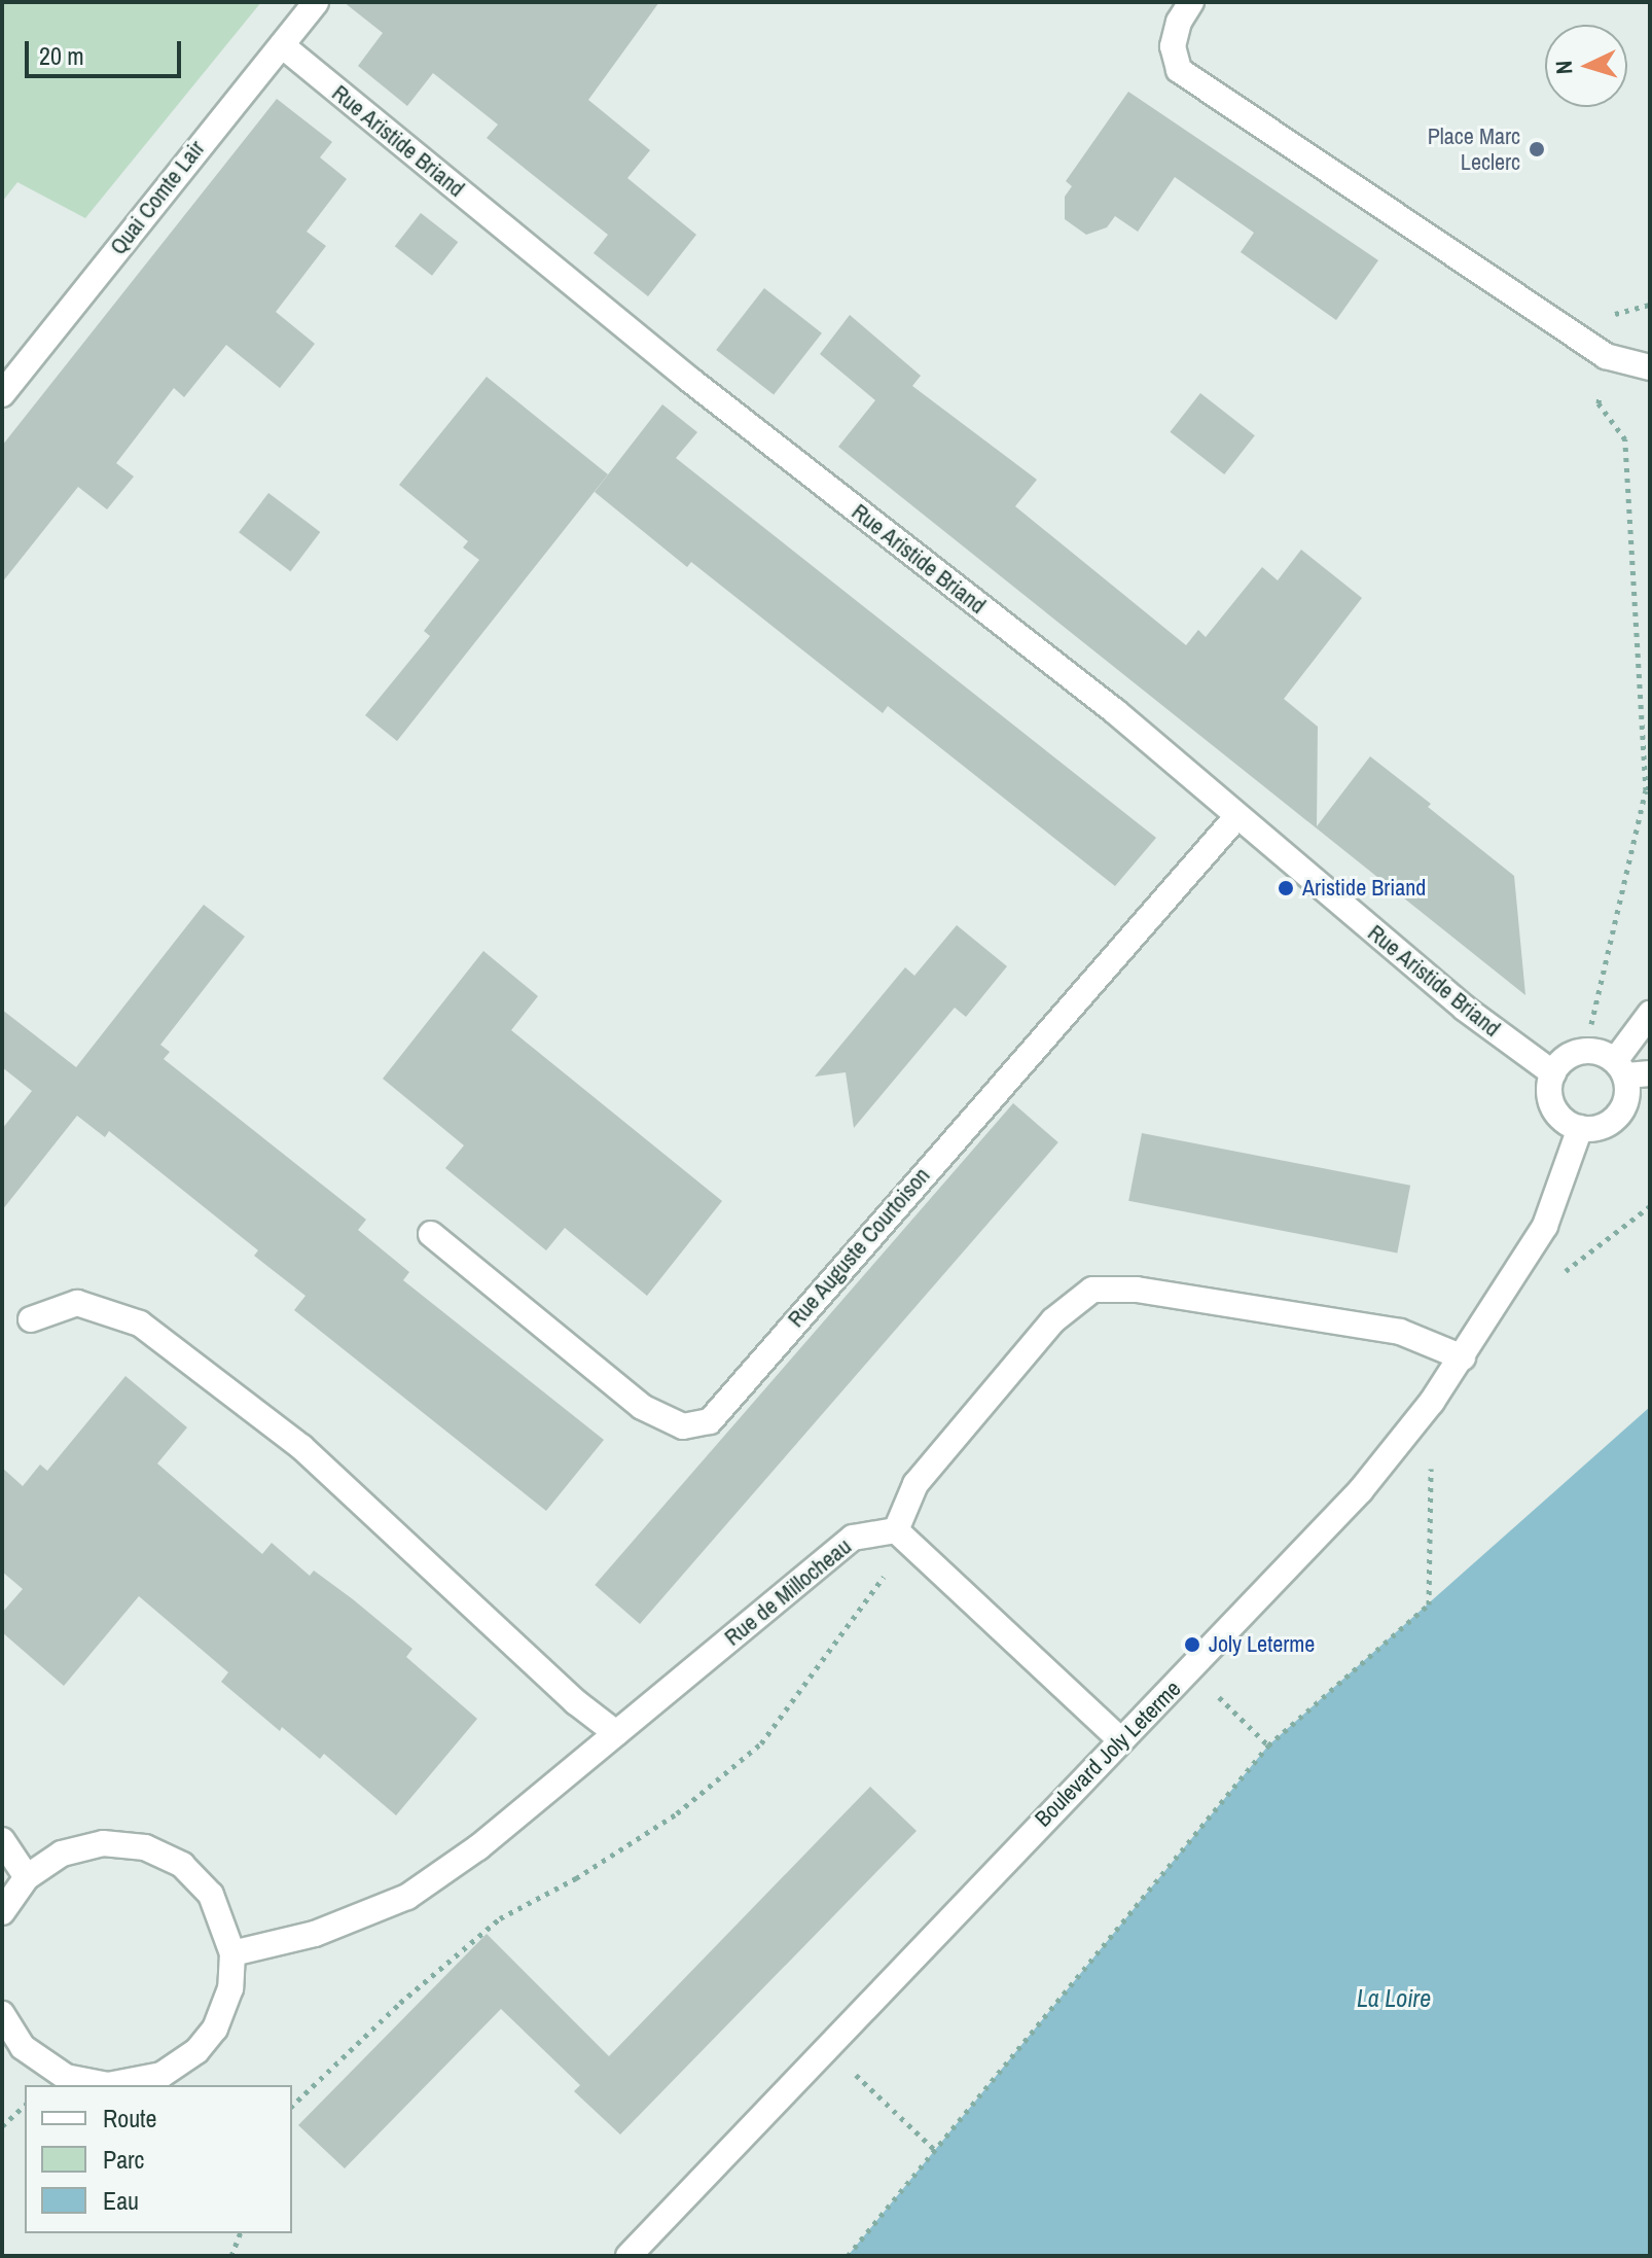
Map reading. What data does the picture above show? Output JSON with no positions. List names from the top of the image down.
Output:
{
  "streets": {
    "street": [
      "Rue Aristide Briand",
      "Quai Comte Lair",
      "Rue Auguste Courtoison",
      "Rue de Millocheau",
      "Boulevard Joly Leterme"
    ]
  },
  "crossings": [
    ["Rue Aristide Briand", "Quai Comte Lair"],
    ["Rue Aristide Briand", "Rue Auguste Courtoison"],
    ["Rue Aristide Briand", "Boulevard Joly Leterme"]
  ],
  "water": ["La Loire"],
  "places": ["Place Marc Leclerc", "Aristide Briand", "Joly Leterme"],
  "legend": ["Route", "Parc", "Eau"],
  "scale_bar": "20 m",
  "north": "left"
}
